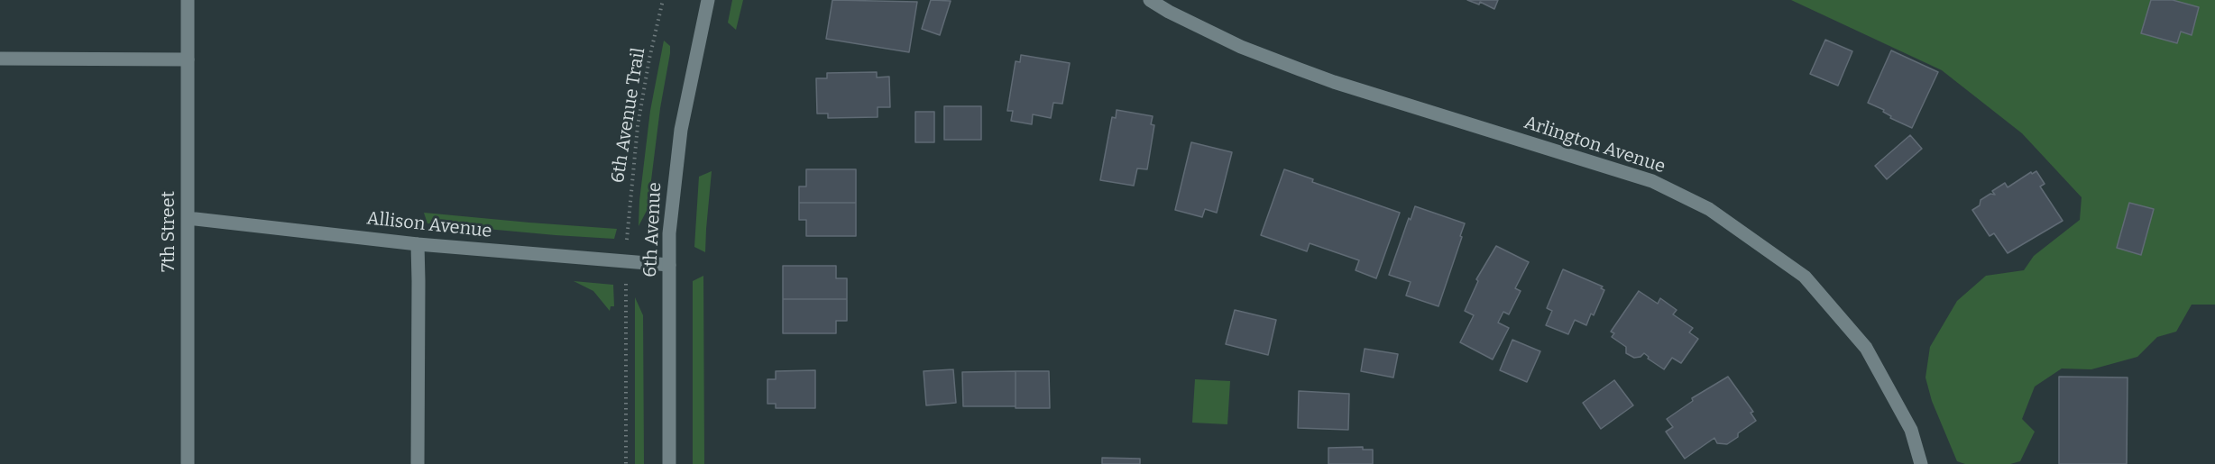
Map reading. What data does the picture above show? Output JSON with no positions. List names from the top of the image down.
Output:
{
  "streets": {
    "main road": [
      "Arlington Avenue",
      "Allison Avenue",
      "6th Avenue",
      "7th Street"
    ],
    "path": ["6th Avenue Trail"]
  },
  "crossings": [
    ["Allison Avenue", "6th Avenue"],
    ["Allison Avenue", "7th Street"]
  ]
}
